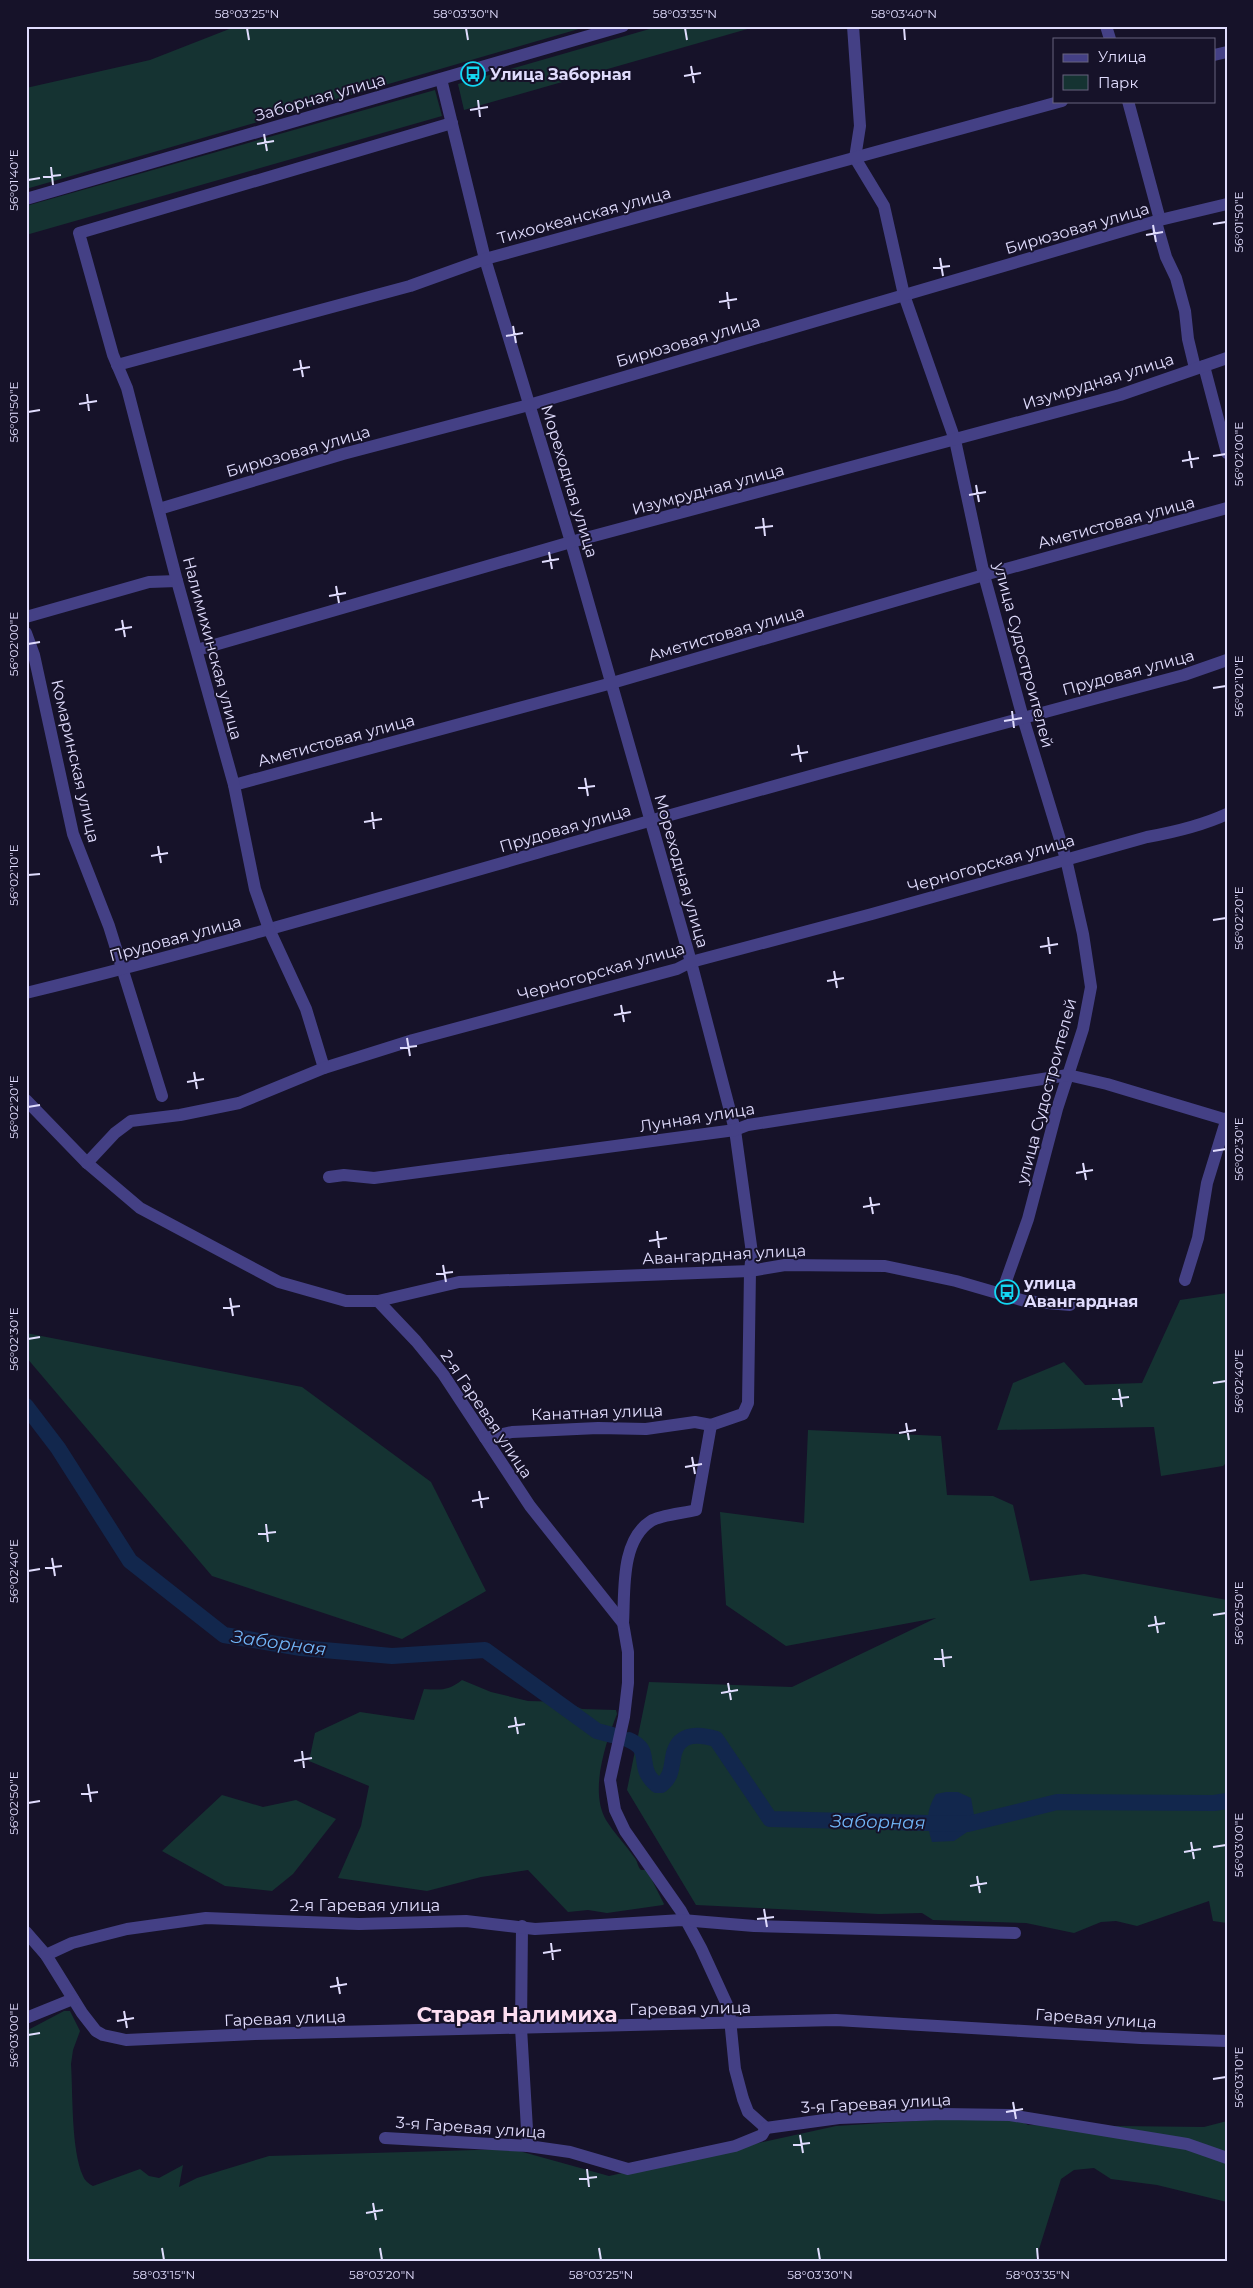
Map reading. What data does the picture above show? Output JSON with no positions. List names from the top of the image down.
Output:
{
  "streets": {
    "street": [
      "Заборная улица",
      "Тихоокеанская улица",
      "Бирюзовая улица",
      "Изумрудная улица",
      "Мореходная улица",
      "Аметистовая улица",
      "Налимихинская улица",
      "улица Судостроителей",
      "Прудовая улица",
      "Комаринская улица",
      "Черногорская улица",
      "Лунная улица",
      "Авангардная улица",
      "Канатная улица",
      "2-я Гаревая улица",
      "Гаревая улица",
      "3-я Гаревая улица"
    ]
  },
  "crossings": [
    ["Заборная улица", "Мореходная улица"],
    ["Тихоокеанская улица", "Мореходная улица"],
    ["Тихоокеанская улица", "Налимихинская улица"],
    ["Тихоокеанская улица", "улица Судостроителей"],
    ["Бирюзовая улица", "Мореходная улица"],
    ["Бирюзовая улица", "Налимихинская улица"],
    ["Бирюзовая улица", "улица Судостроителей"],
    ["Изумрудная улица", "Мореходная улица"],
    ["Изумрудная улица", "Налимихинская улица"],
    ["Изумрудная улица", "улица Судостроителей"],
    ["Мореходная улица", "Аметистовая улица"],
    ["Мореходная улица", "Налимихинская улица"],
    ["Мореходная улица", "Прудовая улица"],
    ["Мореходная улица", "Черногорская улица"],
    ["Мореходная улица", "Лунная улица"],
    ["Мореходная улица", "Авангардная улица"],
    ["Мореходная улица", "Канатная улица"],
    ["Аметистовая улица", "Налимихинская улица"],
    ["Аметистовая улица", "улица Судостроителей"],
    ["Налимихинская улица", "Прудовая улица"],
    ["Налимихинская улица", "Черногорская улица"],
    ["улица Судостроителей", "Прудовая улица"],
    ["улица Судостроителей", "Черногорская улица"],
    ["улица Судостроителей", "Лунная улица"],
    ["улица Судостроителей", "Авангардная улица"],
    ["Прудовая улица", "Комаринская улица"],
    ["Авангардная улица", "2-я Гаревая улица"],
    ["Канатная улица", "2-я Гаревая улица"],
    ["2-я Гаревая улица", "Гаревая улица"]
  ],
  "districts": ["Старая Налимиха"],
  "water": ["Заборная"],
  "places": {
    "bus stop": ["Улица Заборная", "улица Авангардная"]
  },
  "legend": ["Улица", "Парк"],
  "coordinates": [
    "58°03'25\"N",
    "58°03'30\"N",
    "58°03'35\"N",
    "58°03'40\"N",
    "56°01'40\"E",
    "56°01'50\"E",
    "56°02'00\"E",
    "56°02'10\"E",
    "56°02'20\"E",
    "56°02'30\"E",
    "56°02'40\"E",
    "56°02'50\"E",
    "56°03'00\"E",
    "56°03'10\"E",
    "58°03'15\"N",
    "58°03'20\"N"
  ]
}
